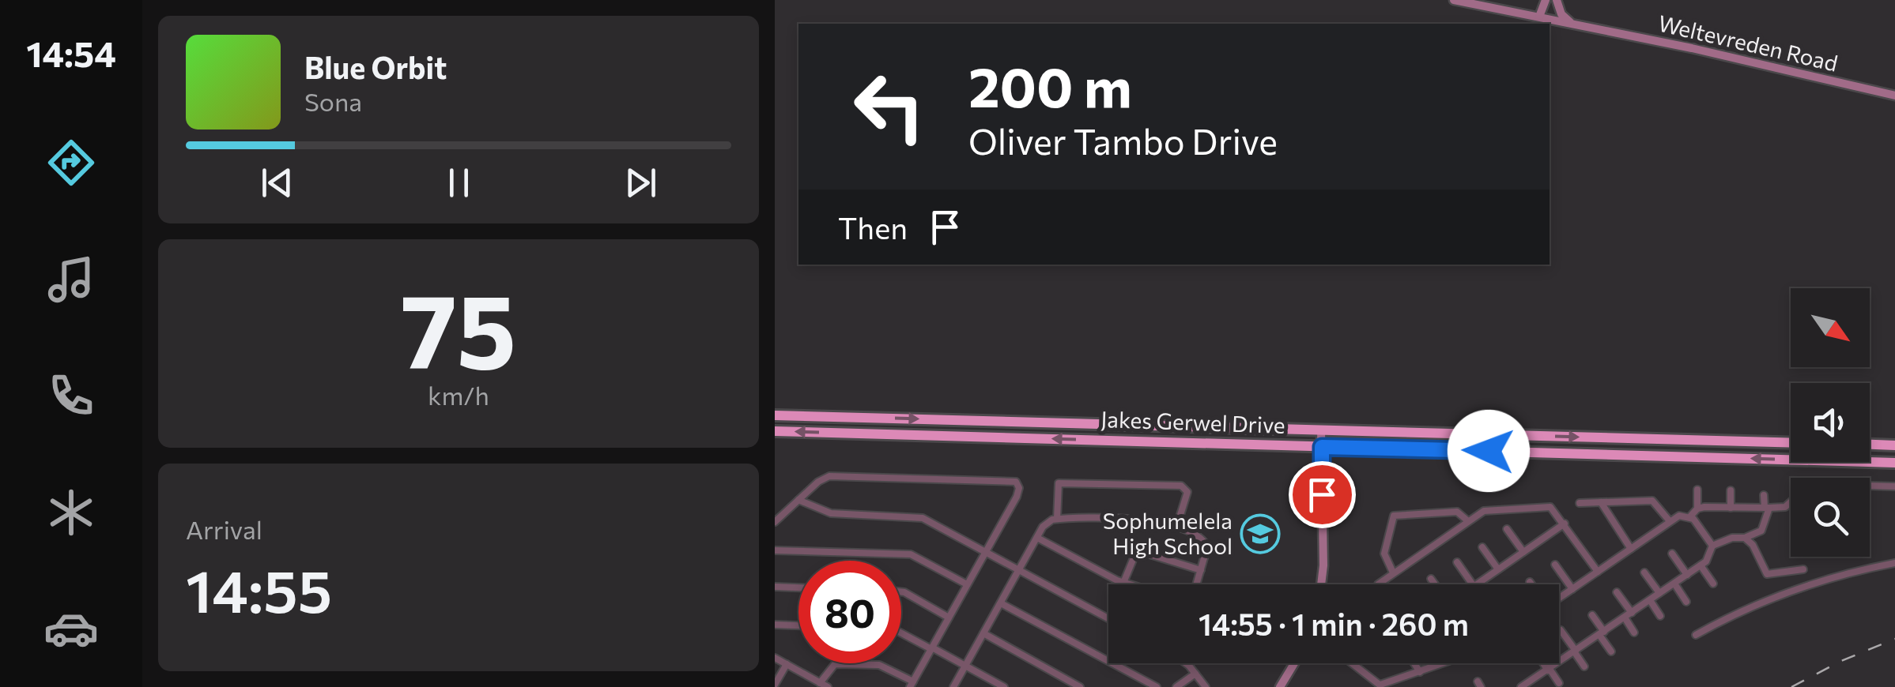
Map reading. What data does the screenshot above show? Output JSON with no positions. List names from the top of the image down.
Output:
{
  "streets": {
    "highway": ["Jakes Gerwel Drive"],
    "street": ["Weltevreden Road"]
  },
  "places": {
    "school or university": ["Sophumelela High School"]
  },
  "north": "bottom right",
  "page": {
    "tabs": "14:54",
    "turn": ["200 m", "Oliver Tambo Drive"],
    "song": ["Blue Orbit", "Sona"],
    "then": "Then",
    "tile": [
      ["75", "km/h"],
      ["Arrival", "14:55"]
    ],
    "limit": "80",
    "trip": "14:55 · 1 min · 260 m"
  }
}
